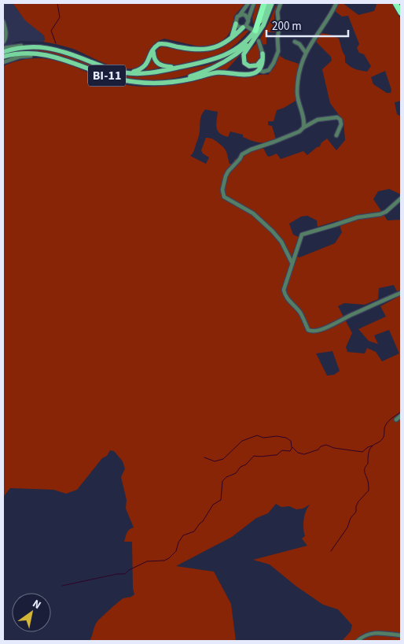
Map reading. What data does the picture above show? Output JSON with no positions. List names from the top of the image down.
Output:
{
  "streets": {
    "main road": ["BI-11"]
  },
  "scale_bar": "200 m",
  "north": "top right"
}
